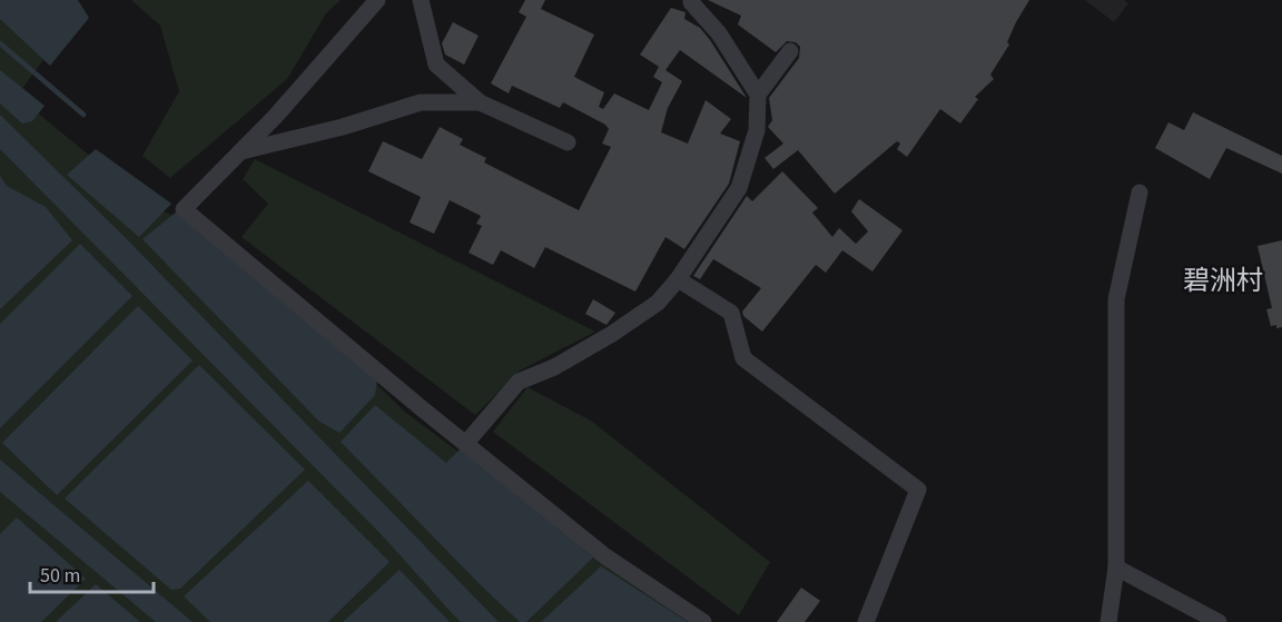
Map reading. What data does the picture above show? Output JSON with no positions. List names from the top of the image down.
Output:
{
  "districts": ["碧洲村"],
  "scale_bar": "50 m"
}
